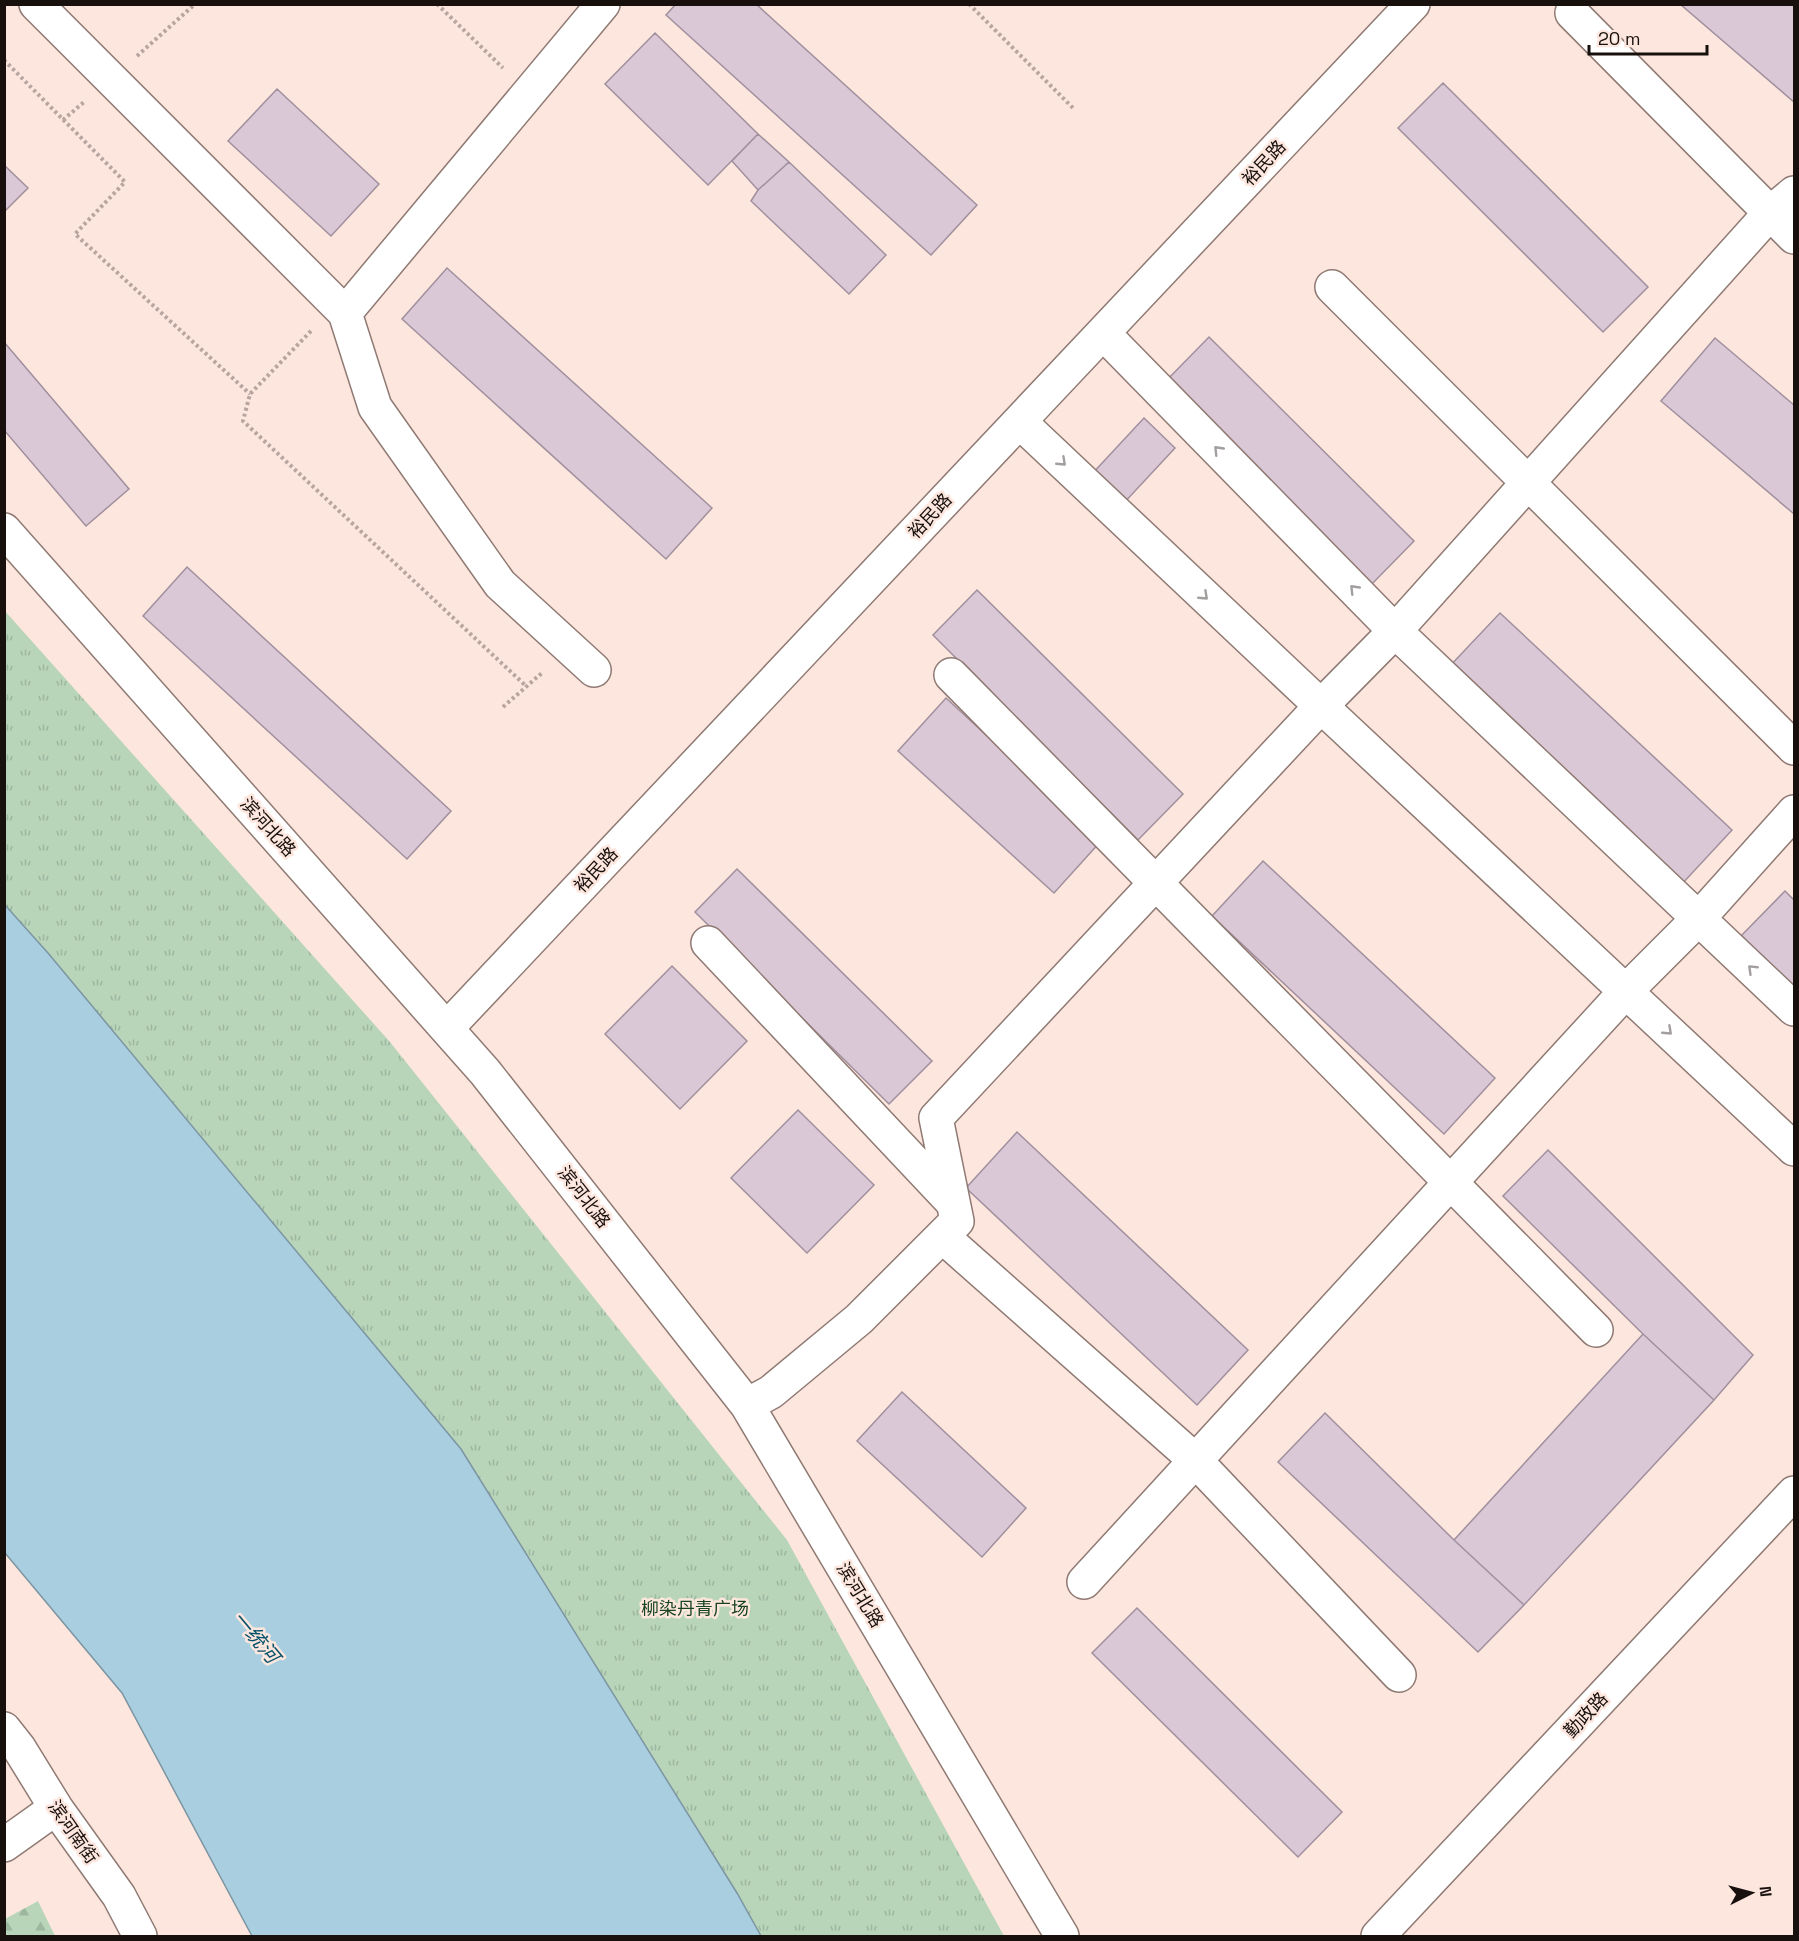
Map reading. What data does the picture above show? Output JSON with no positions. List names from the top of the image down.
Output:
{
  "streets": {
    "street": [
      "裕民路",
      "滨河北路",
      "勤政路",
      "滨河南街"
    ]
  },
  "crossings": [
    ["裕民路", "滨河北路"]
  ],
  "water": ["一统河"],
  "parks": ["柳染丹青广场"],
  "scale_bar": "20 m",
  "north": "right"
}
